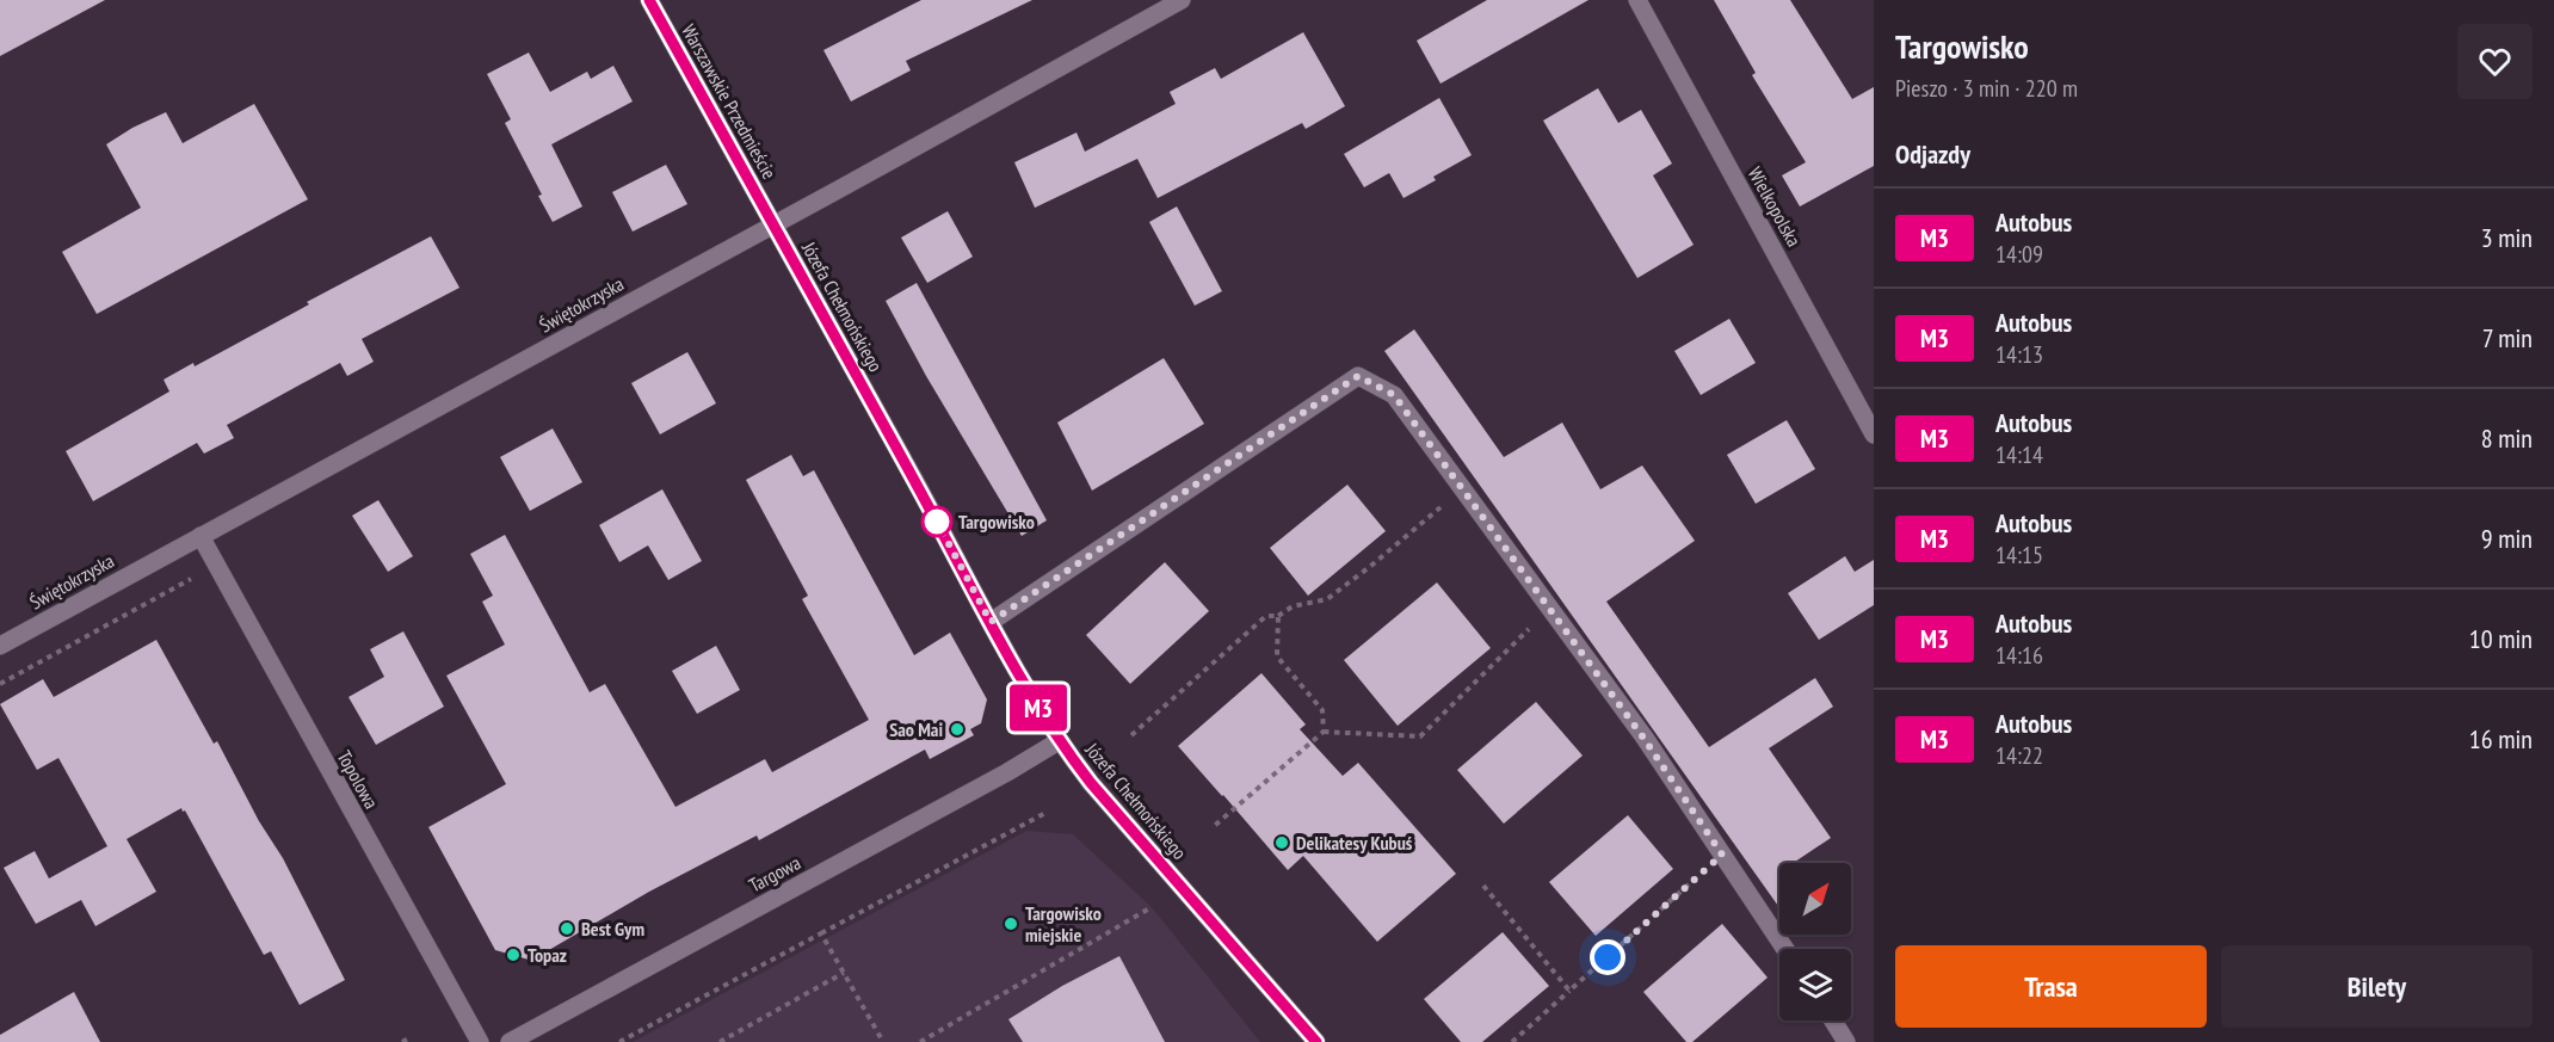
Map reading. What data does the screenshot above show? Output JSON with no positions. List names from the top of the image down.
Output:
{
  "streets": {
    "street": [
      "Warszawskie Przedmieście",
      "Wielkopolska",
      "Świętokrzyska",
      "Józefa Chełmońskiego",
      "Topolowa",
      "Targowa"
    ]
  },
  "crossings": [
    ["Warszawskie Przedmieście", "Świętokrzyska"],
    ["Warszawskie Przedmieście", "Józefa Chełmońskiego"],
    ["Świętokrzyska", "Józefa Chełmońskiego"],
    ["Świętokrzyska", "Topolowa"],
    ["Józefa Chełmońskiego", "Targowa"]
  ],
  "places": [
    "Targowisko",
    "Sao Mai",
    "Delikatesy Kubuś",
    "Targowisko miejskie",
    "Best Gym",
    "Topaz"
  ],
  "lines": ["bus line M3"],
  "north": "top right",
  "page": {
    "on_map": "M3",
    "heading": [
      ["Targowisko", "Pieszo · 3 min · 220 m"],
      "Odjazdy"
    ],
    "list": [
      {
        "mark": "M3",
        "name": "Autobus",
        "note": "14:09",
        "value": "3 min"
      },
      {
        "mark": "M3",
        "name": "Autobus",
        "note": "14:13",
        "value": "7 min"
      },
      {
        "mark": "M3",
        "name": "Autobus",
        "note": "14:14",
        "value": "8 min"
      },
      {
        "mark": "M3",
        "name": "Autobus",
        "note": "14:15",
        "value": "9 min"
      },
      {
        "mark": "M3",
        "name": "Autobus",
        "note": "14:16",
        "value": "10 min"
      },
      {
        "mark": "M3",
        "name": "Autobus",
        "note": "14:22",
        "value": "16 min"
      }
    ],
    "buttons": ["Trasa", "Bilety"]
  }
}
